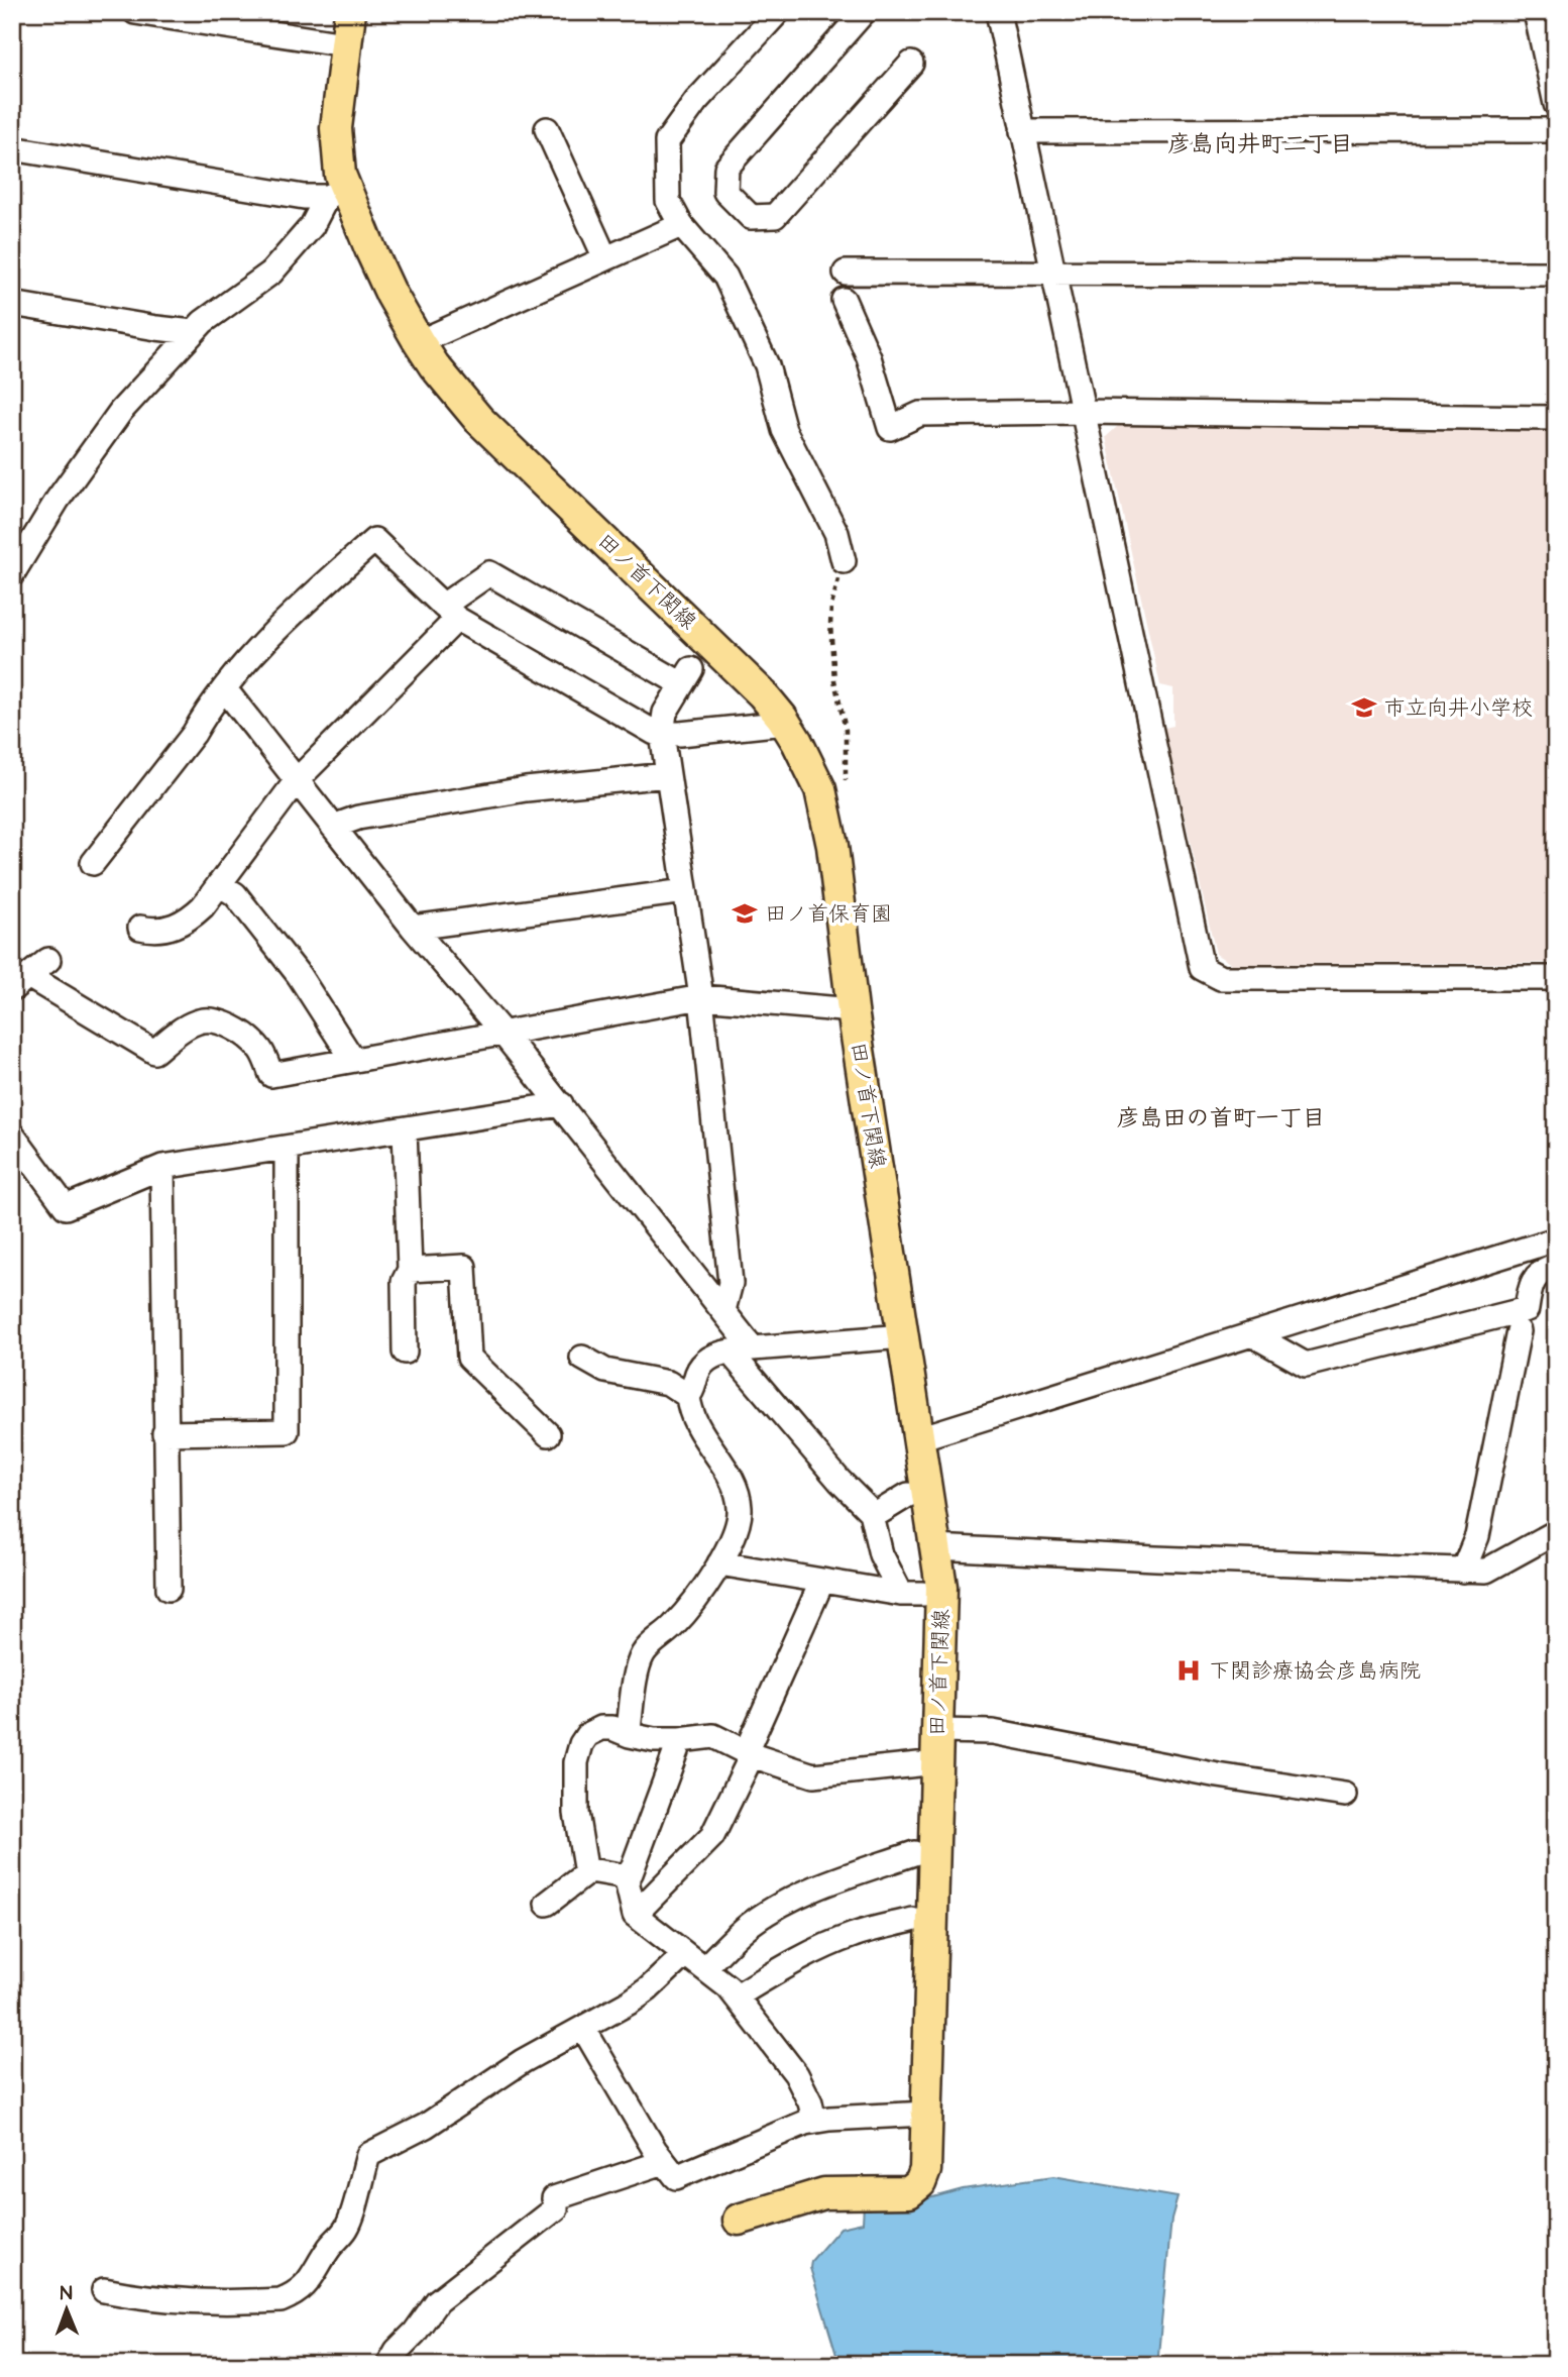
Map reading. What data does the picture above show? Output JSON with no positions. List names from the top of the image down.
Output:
{
  "streets": {
    "main road": ["田ノ首下関線"]
  },
  "districts": ["彦島向井町二丁目", "彦島田の首町一丁目"],
  "places": {
    "school or university": ["市立向井小学校", "田ノ首保育園"],
    "hospital": ["下関診療協会彦島病院"]
  },
  "north": "top"
}
